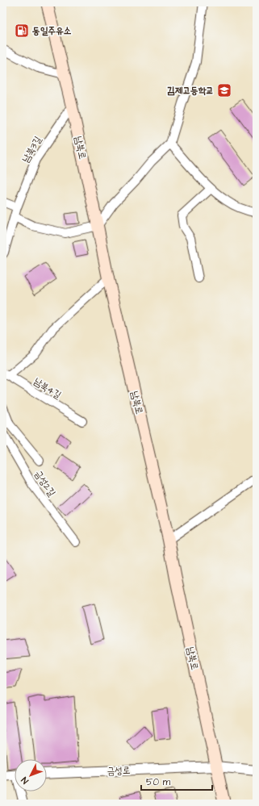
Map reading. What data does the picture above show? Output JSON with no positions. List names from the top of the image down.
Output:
{
  "streets": {
    "main road": ["남북로"],
    "street": [
      "남북3길",
      "남북4길",
      "금성2길",
      "금성로"
    ]
  },
  "crossings": [
    ["남북로", "남북3길"],
    ["남북로", "금성로"]
  ],
  "places": {
    "fuel station": ["동일주유소"],
    "school or university": ["김제고등학교"]
  },
  "scale_bar": "50 m",
  "north": "bottom left"
}
